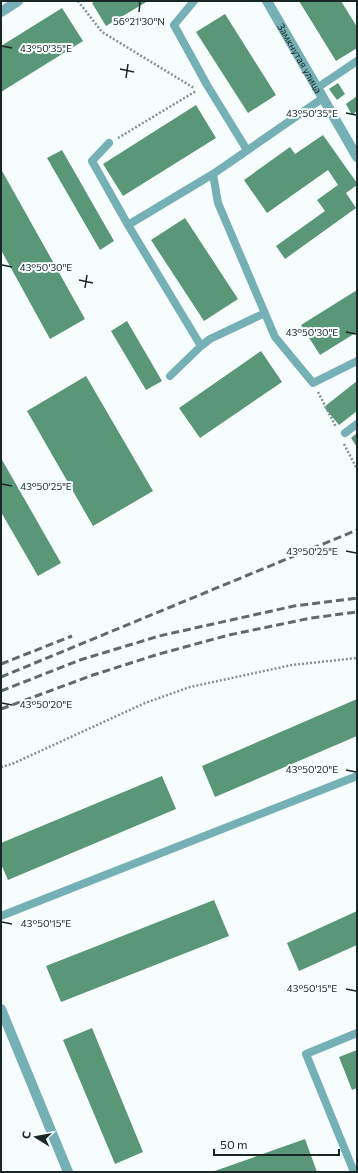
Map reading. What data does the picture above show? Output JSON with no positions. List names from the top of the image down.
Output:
{
  "streets": {
    "street": ["Замкнутая улица"]
  },
  "scale_bar": "50 m",
  "north": "left",
  "coordinates": [
    "56°21'30\"N",
    "43°50'35\"E",
    "43°50'30\"E",
    "43°50'25\"E",
    "43°50'20\"E",
    "43°50'15\"E"
  ]
}
